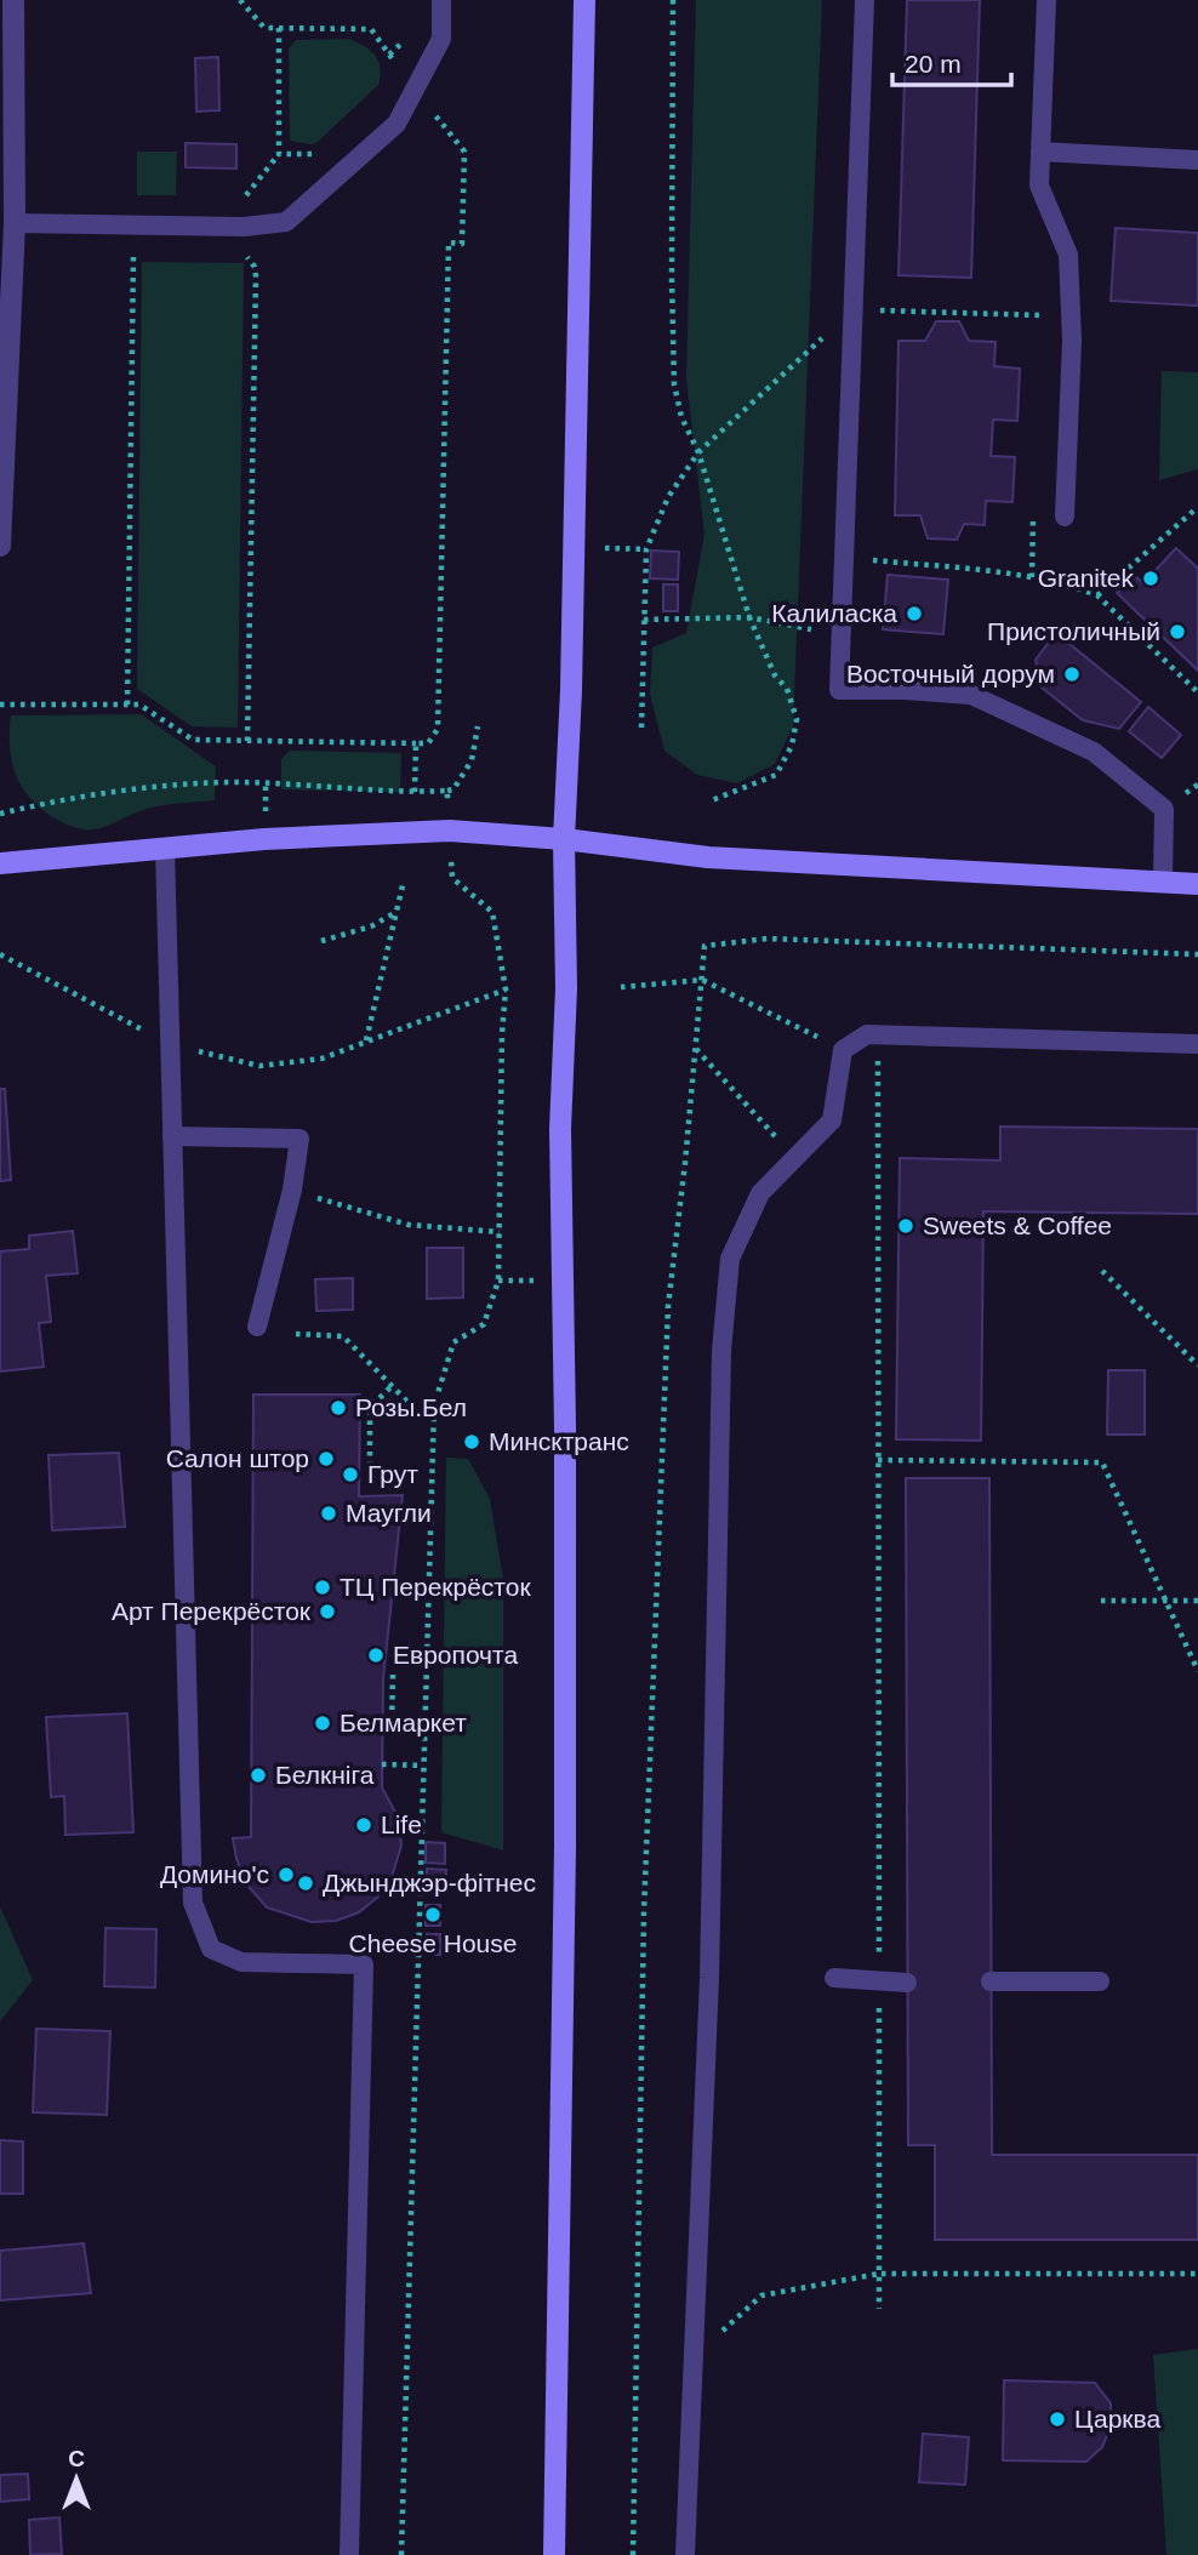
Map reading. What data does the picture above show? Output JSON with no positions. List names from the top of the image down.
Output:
{
  "places": [
    "Granitek",
    "Калиласка",
    "Пристоличный",
    "Восточный дорум",
    "Sweets & Coffee",
    "Розы.Бел",
    "Минсктранс",
    "Салон штор",
    "Грут",
    "Маугли",
    "ТЦ Перекрёсток",
    "Арт Перекрёсток",
    "Европочта",
    "Белмаркет",
    "Белкніга",
    "Life",
    "Домино'c",
    "Джынджэр-фітнес",
    "Cheese House",
    "Царква"
  ],
  "scale_bar": "20 m",
  "north": "top"
}
